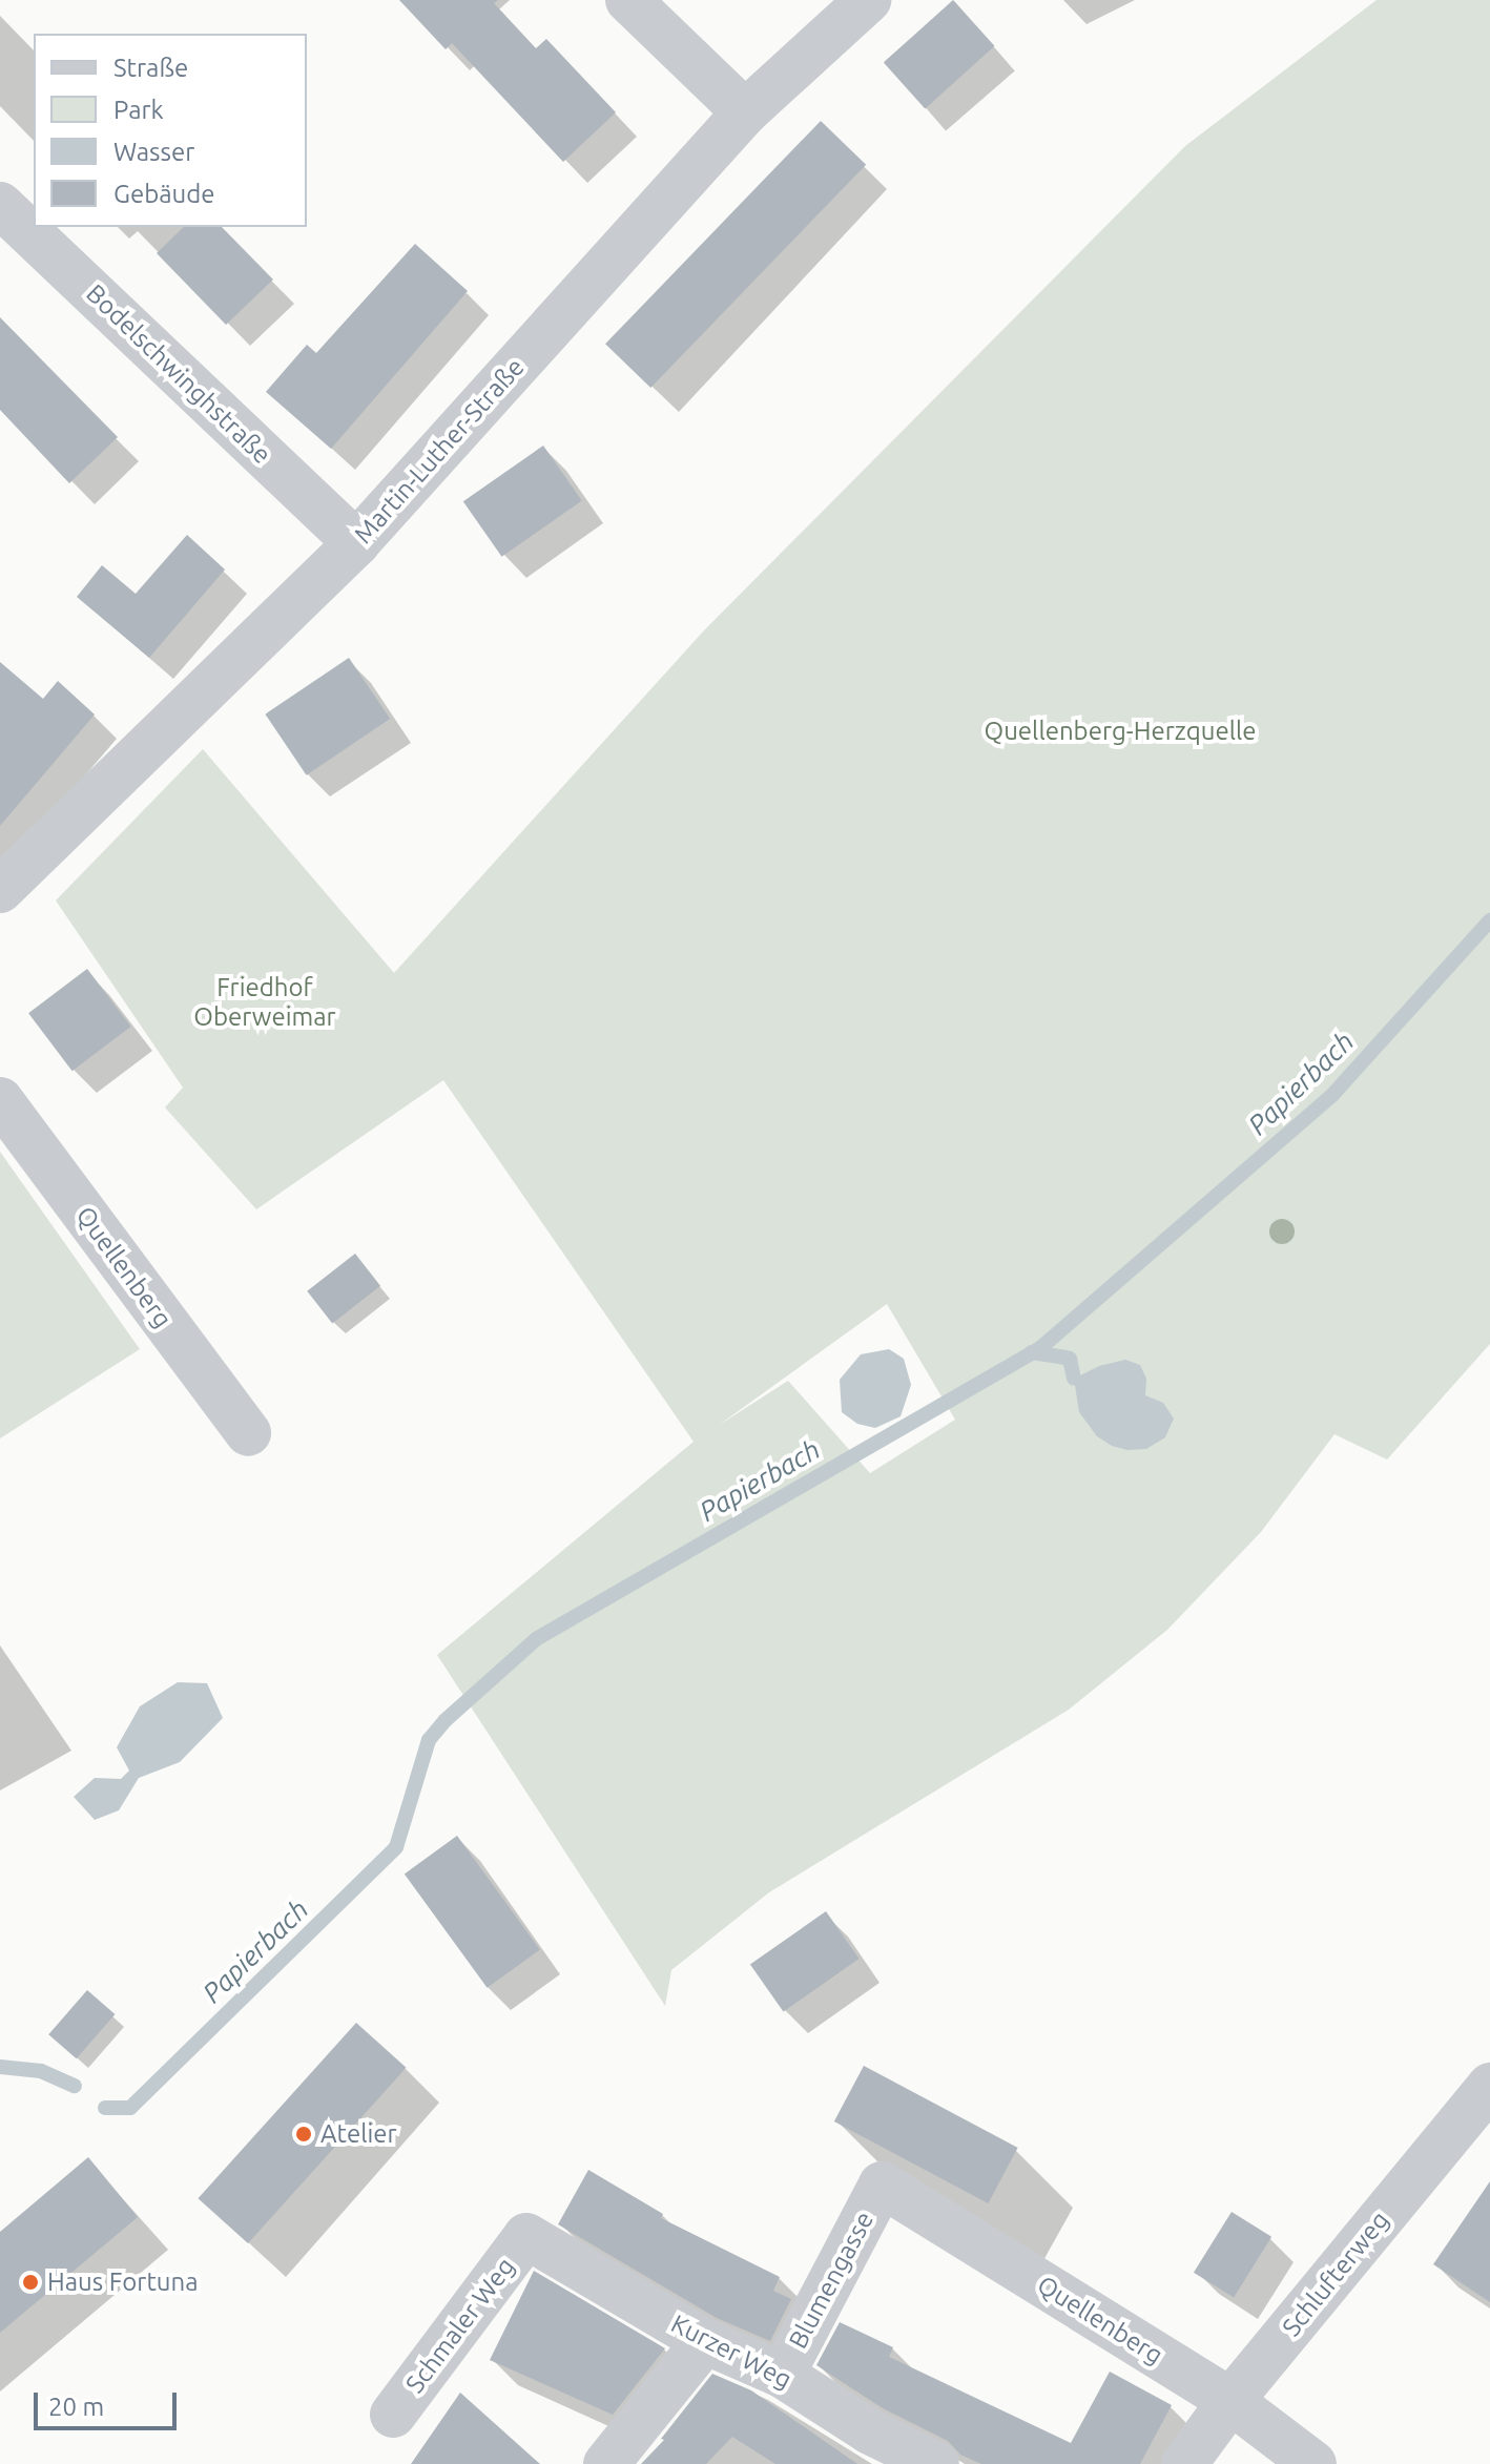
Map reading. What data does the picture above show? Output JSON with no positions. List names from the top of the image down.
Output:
{
  "streets": {
    "street": [
      "Bodelschwinghstraße",
      "Martin-Luther-Straße",
      "Quellenberg",
      "Schlufterweg",
      "Blumengasse",
      "Schmaler Weg",
      "Kurzer Weg"
    ]
  },
  "crossings": [
    ["Bodelschwinghstraße", "Martin-Luther-Straße"],
    ["Quellenberg", "Schlufterweg"],
    ["Quellenberg", "Blumengasse"],
    ["Blumengasse", "Kurzer Weg"],
    ["Schmaler Weg", "Kurzer Weg"]
  ],
  "water": ["Papierbach"],
  "parks": ["Quellenberg-Herzquelle", "Friedhof Oberweimar"],
  "places": ["Atelier", "Haus Fortuna"],
  "legend": [
    "Straße",
    "Park",
    "Wasser",
    "Gebäude"
  ],
  "scale_bar": "20 m"
}
